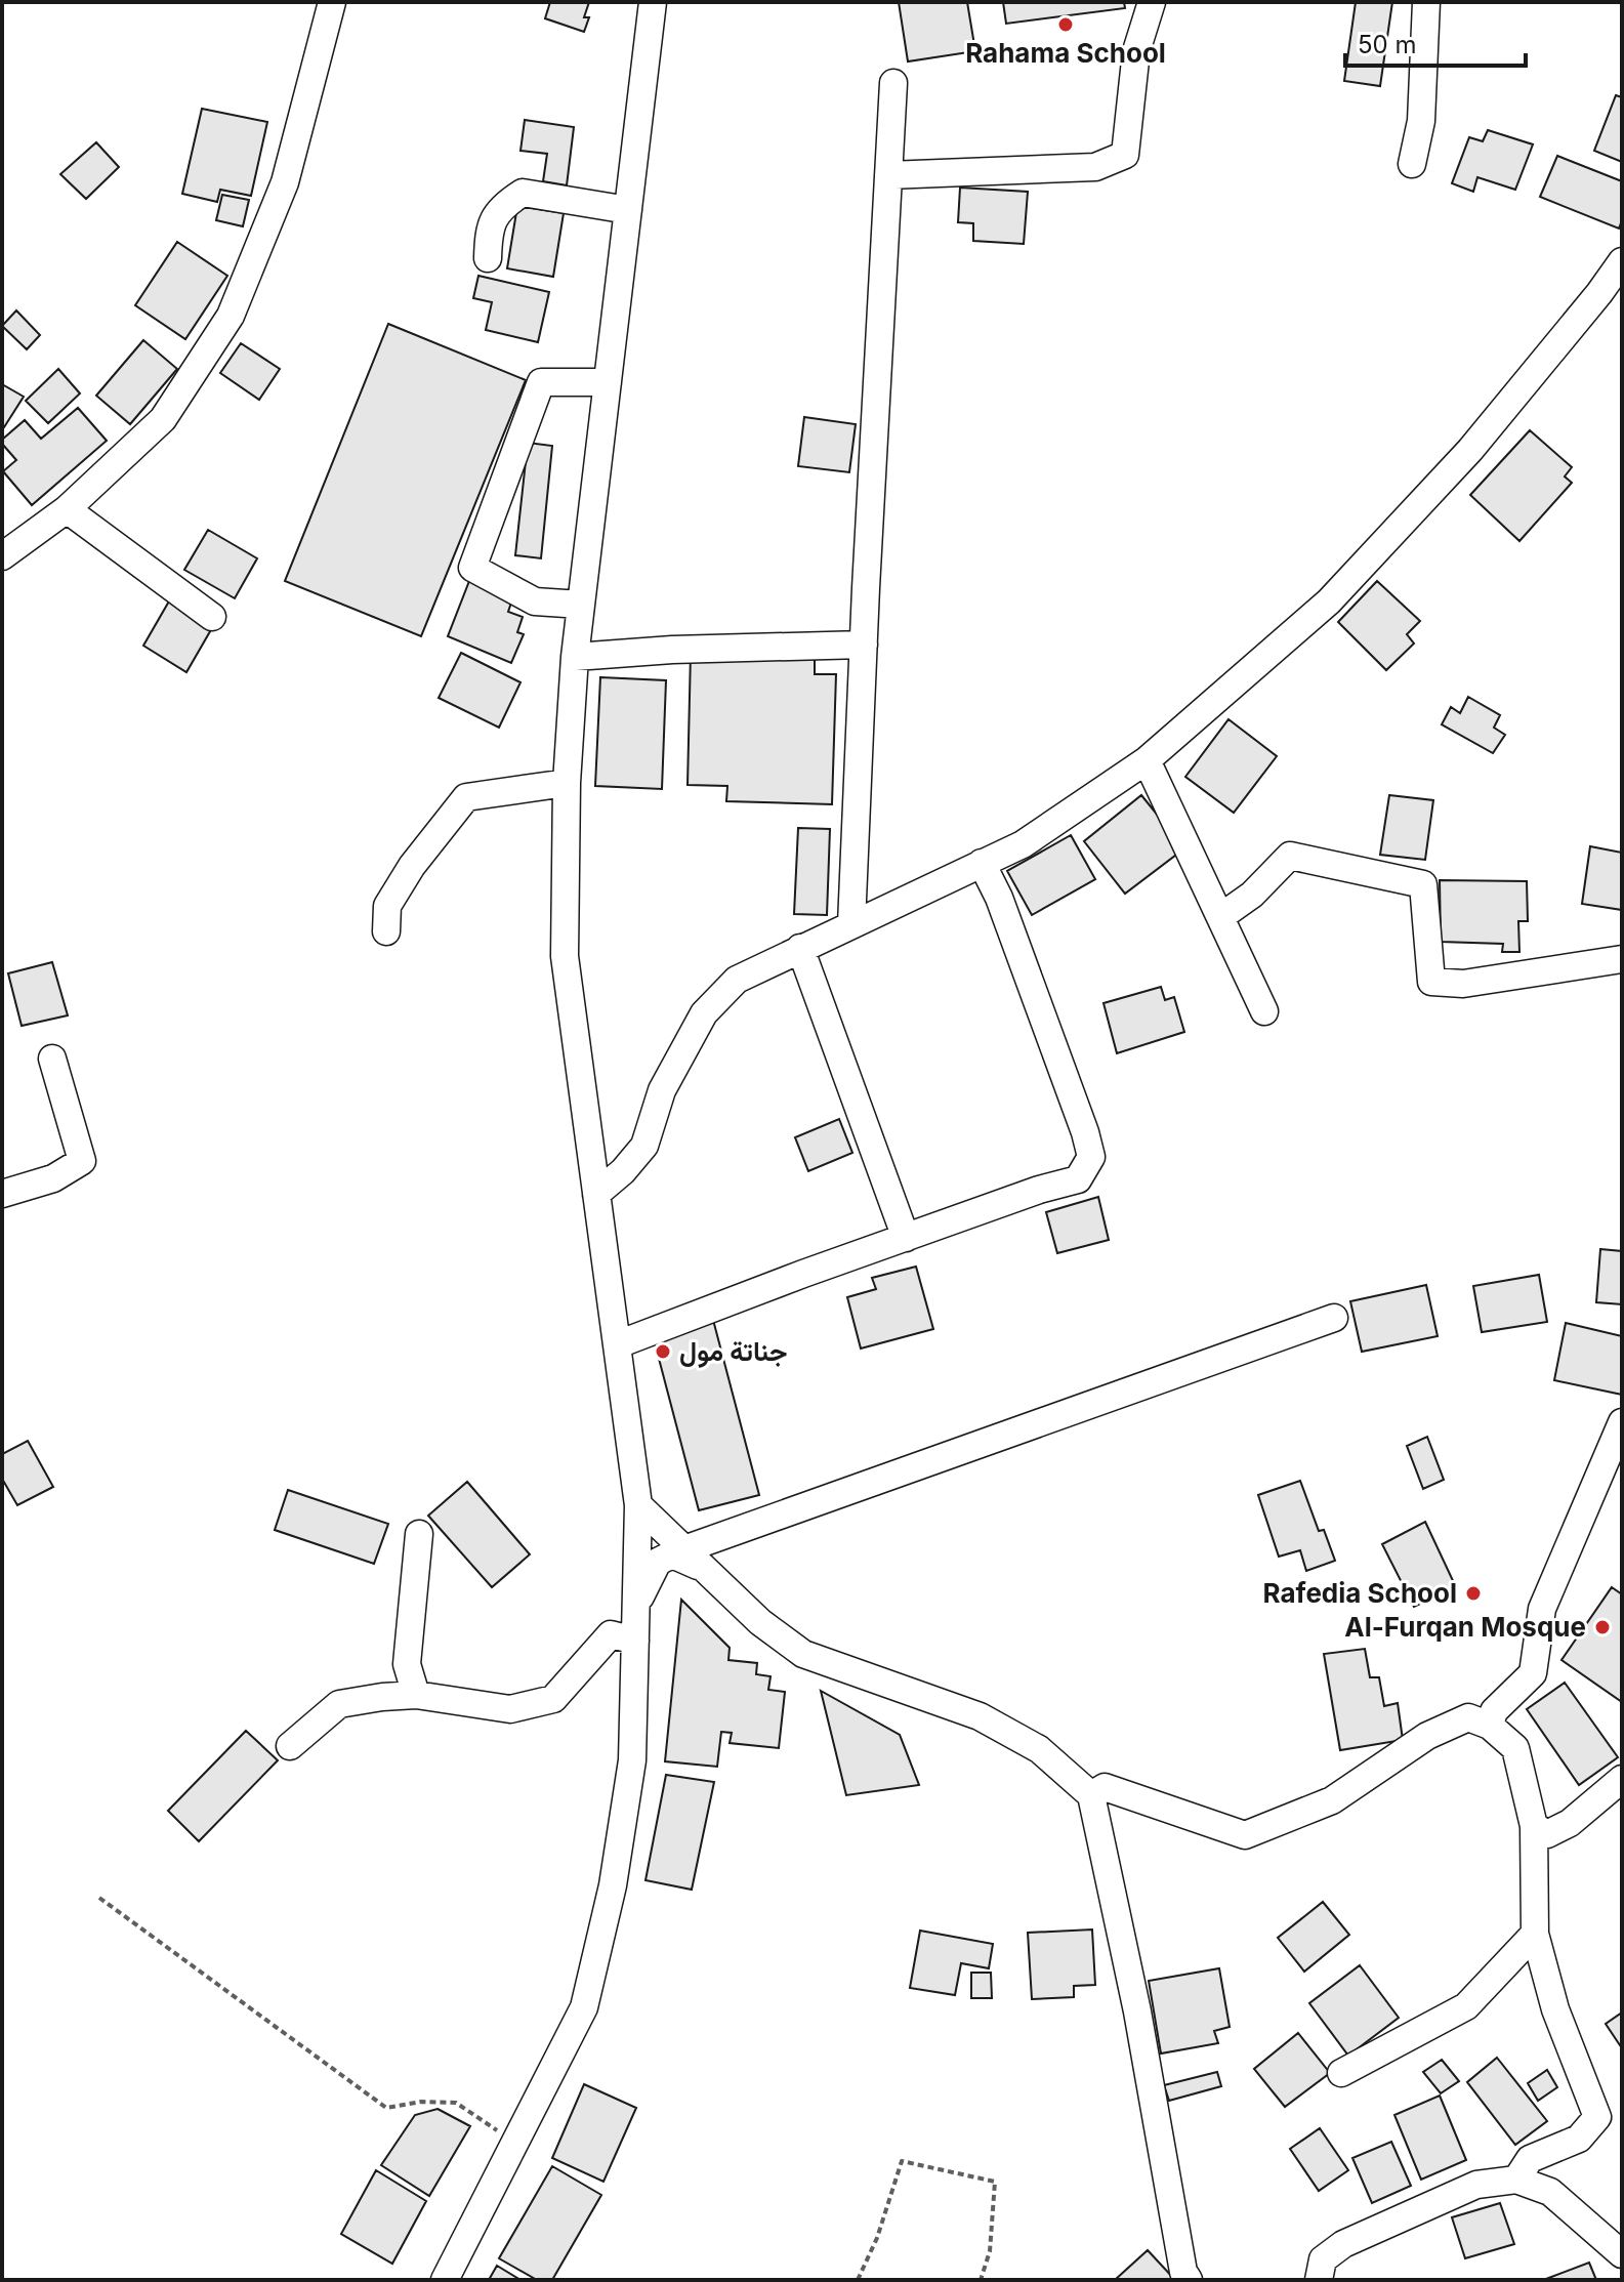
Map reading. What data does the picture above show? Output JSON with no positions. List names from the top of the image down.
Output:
{
  "places": [
    "Rahama School",
    "جناتة مول",
    "Rafedia School",
    "Al-Furqan Mosque"
  ],
  "scale_bar": "50 m"
}
